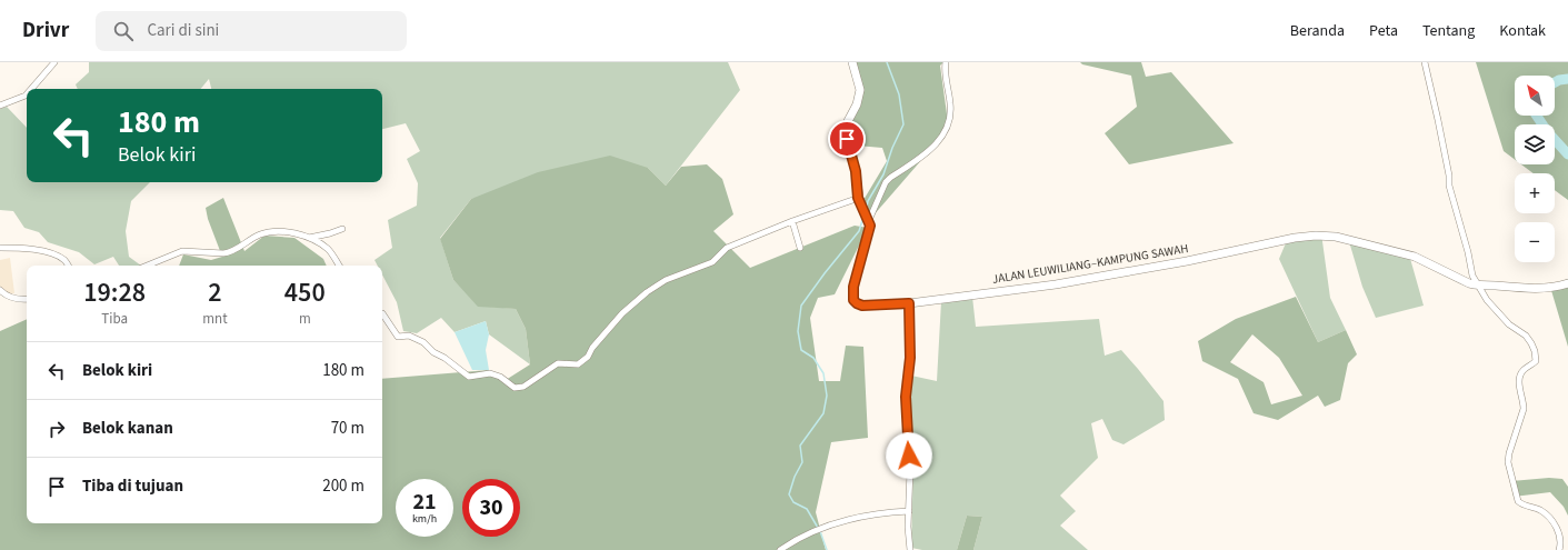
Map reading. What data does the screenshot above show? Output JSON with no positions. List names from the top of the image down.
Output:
{
  "streets": {
    "main road": ["JALAN LEUWILIANG–KAMPUNG SAWAH"]
  },
  "north": "top left",
  "page": {
    "header": "Drivr",
    "search": "Cari di sini",
    "nav": [
      "Beranda",
      "Peta",
      "Tentang",
      "Kontak"
    ],
    "map_buttons": ["+", "−"],
    "turn": ["180 m", "Belok kiri"],
    "eta": [
      "19:28",
      "Tiba",
      "2",
      "mnt",
      "450",
      "m"
    ],
    "list": [
      {
        "name": "Belok kiri",
        "value": "180 m"
      },
      {
        "name": "Belok kanan",
        "value": "70 m"
      },
      {
        "name": "Tiba di tujuan",
        "value": "200 m"
      }
    ],
    "speed": "21 km/h",
    "limit": "30"
  }
}
